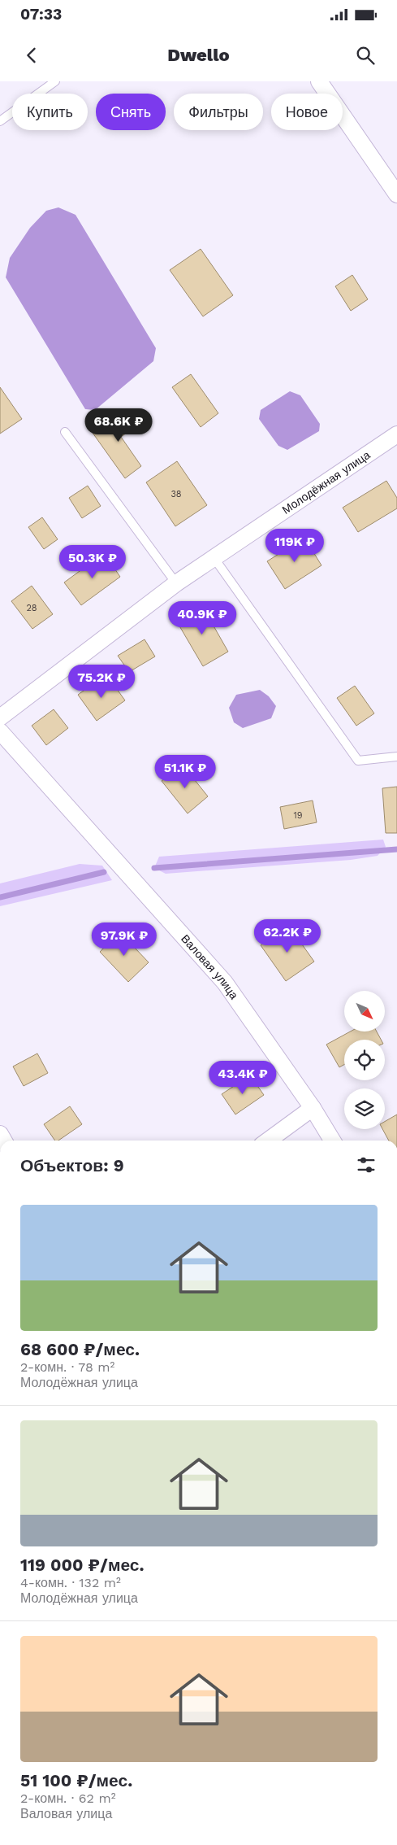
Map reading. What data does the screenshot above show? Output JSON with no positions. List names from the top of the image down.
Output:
{
  "streets": {
    "street": ["Молодёжная улица", "Валовая улица"]
  },
  "house_numbers": ["38", "28", "19"],
  "north": "bottom right",
  "page": {
    "status": "07:33",
    "header": "Dwello",
    "chip": [
      "Купить",
      "Снять",
      "Фильтры",
      "Новое"
    ],
    "price": [
      "68.6K ₽",
      "119K ₽",
      "50.3K ₽",
      "40.9K ₽",
      "75.2K ₽",
      "51.1K ₽",
      "62.2K ₽",
      "97.9K ₽",
      "43.4K ₽"
    ],
    "heading": "Объектов: 9",
    "list": [
      {
        "name": "68 600 ₽/мес.",
        "note": "2-комн. · 78 m² · Молодёжная улица"
      },
      {
        "name": "119 000 ₽/мес.",
        "note": "4-комн. · 132 m² · Молодёжная улица"
      },
      {
        "name": "51 100 ₽/мес.",
        "note": "2-комн. · 62 m² · Валовая улица"
      }
    ]
  }
}
